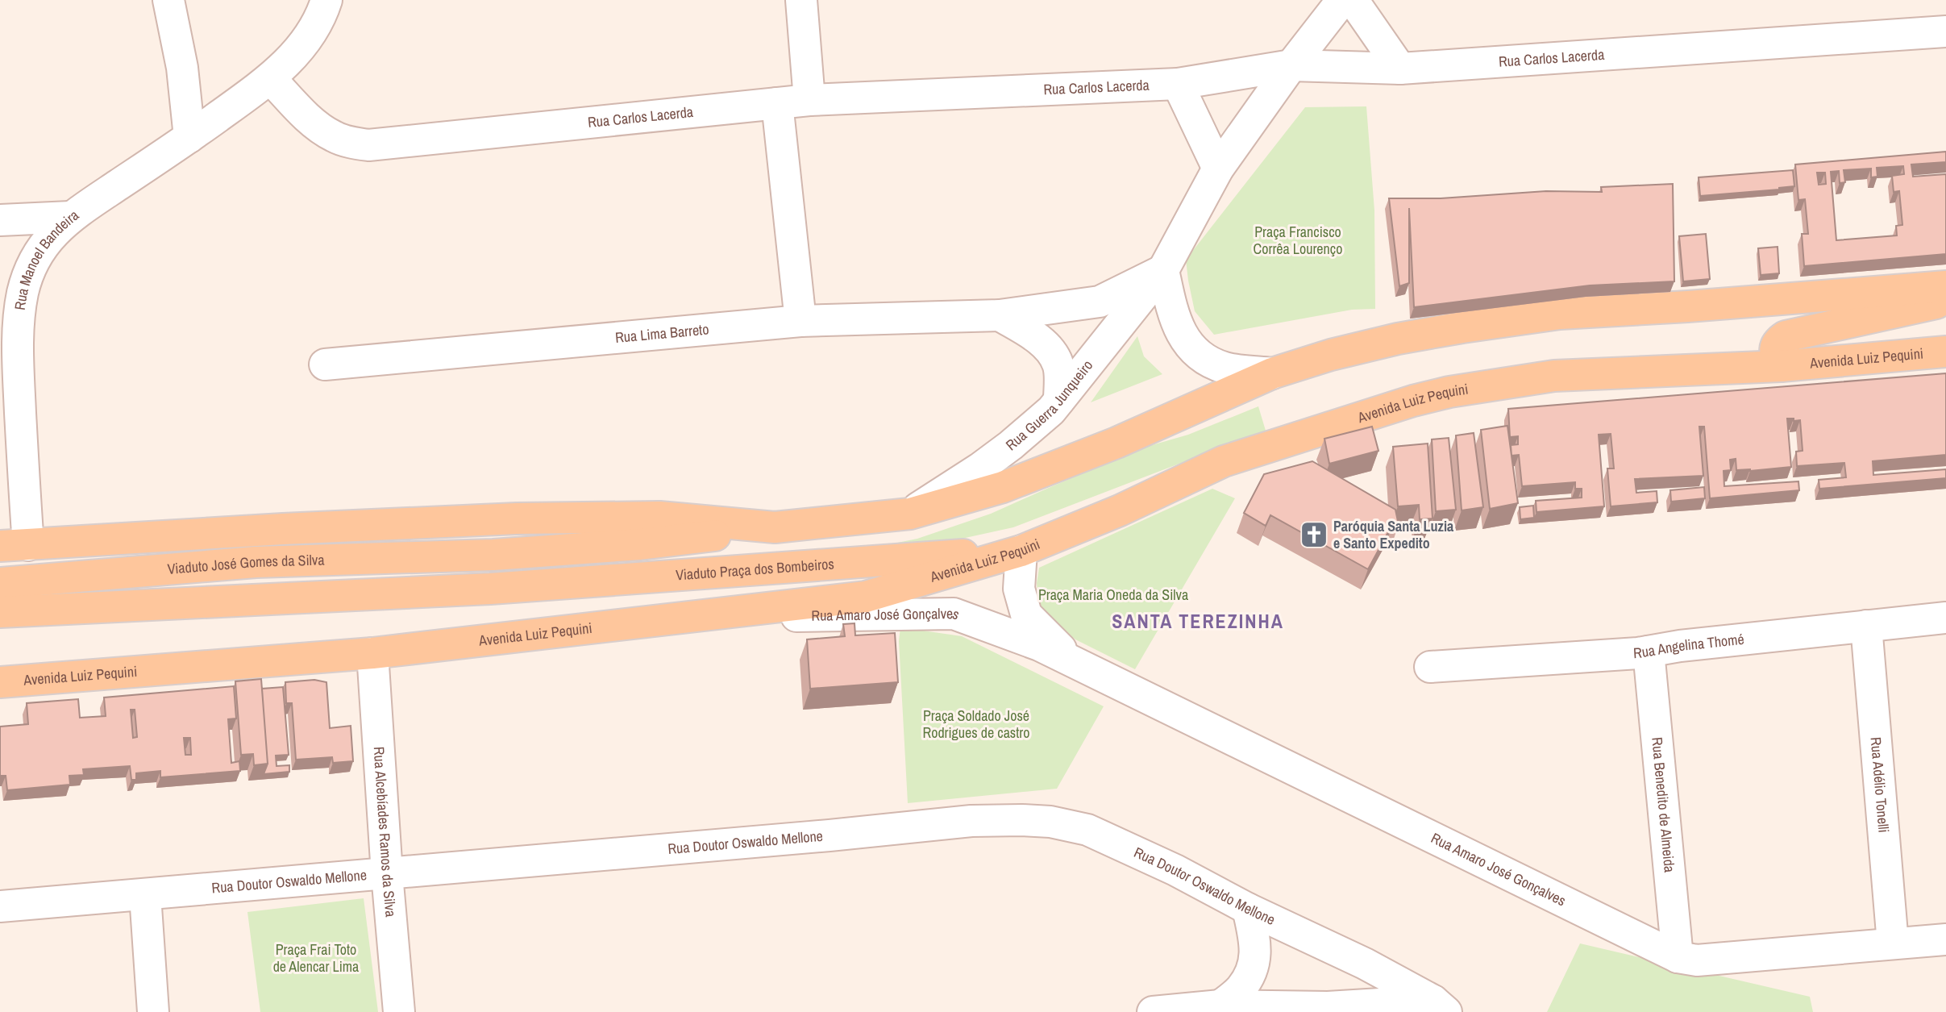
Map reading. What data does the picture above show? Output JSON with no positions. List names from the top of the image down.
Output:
{
  "streets": {
    "main road": ["Avenida Luiz Pequini", "Viaduto José Gomes da Silva", "Viaduto Praça dos Bombeiros"],
    "street": [
      "Rua Carlos Lacerda",
      "Rua Manoel Bandeira",
      "Rua Lima Barreto",
      "Rua Guerra Junqueiro",
      "Rua Amaro José Gonçalves",
      "Rua Angelina Thomé",
      "Rua Adélio Tonelli",
      "Rua Benedito de Almeida",
      "Rua Alcebíades Ramos da Silva",
      "Rua Doutor Oswaldo Mellone"
    ]
  },
  "crossings": [
    ["Rua Carlos Lacerda", "Rua Manoel Bandeira"],
    ["Rua Carlos Lacerda", "Rua Guerra Junqueiro"],
    ["Rua Lima Barreto", "Rua Guerra Junqueiro"],
    ["Avenida Luiz Pequini", "Viaduto Praça dos Bombeiros"],
    ["Avenida Luiz Pequini", "Rua Amaro José Gonçalves"],
    ["Avenida Luiz Pequini", "Rua Alcebíades Ramos da Silva"],
    ["Viaduto Praça dos Bombeiros", "Rua Amaro José Gonçalves"],
    ["Rua Amaro José Gonçalves", "Rua Adélio Tonelli"],
    ["Rua Amaro José Gonçalves", "Rua Benedito de Almeida"],
    ["Rua Angelina Thomé", "Rua Adélio Tonelli"],
    ["Rua Angelina Thomé", "Rua Benedito de Almeida"],
    ["Rua Alcebíades Ramos da Silva", "Rua Doutor Oswaldo Mellone"]
  ],
  "districts": ["SANTA TEREZINHA"],
  "parks": [
    "Praça Francisco Corrêa Lourenço",
    "Praça Maria Oneda da Silva",
    "Praça Soldado José Rodrigues de castro",
    "Praça Frai Toto de Alencar Lima"
  ],
  "places": {
    "church": ["Paróquia Santa Luzia e Santo Expedito"]
  }
}
